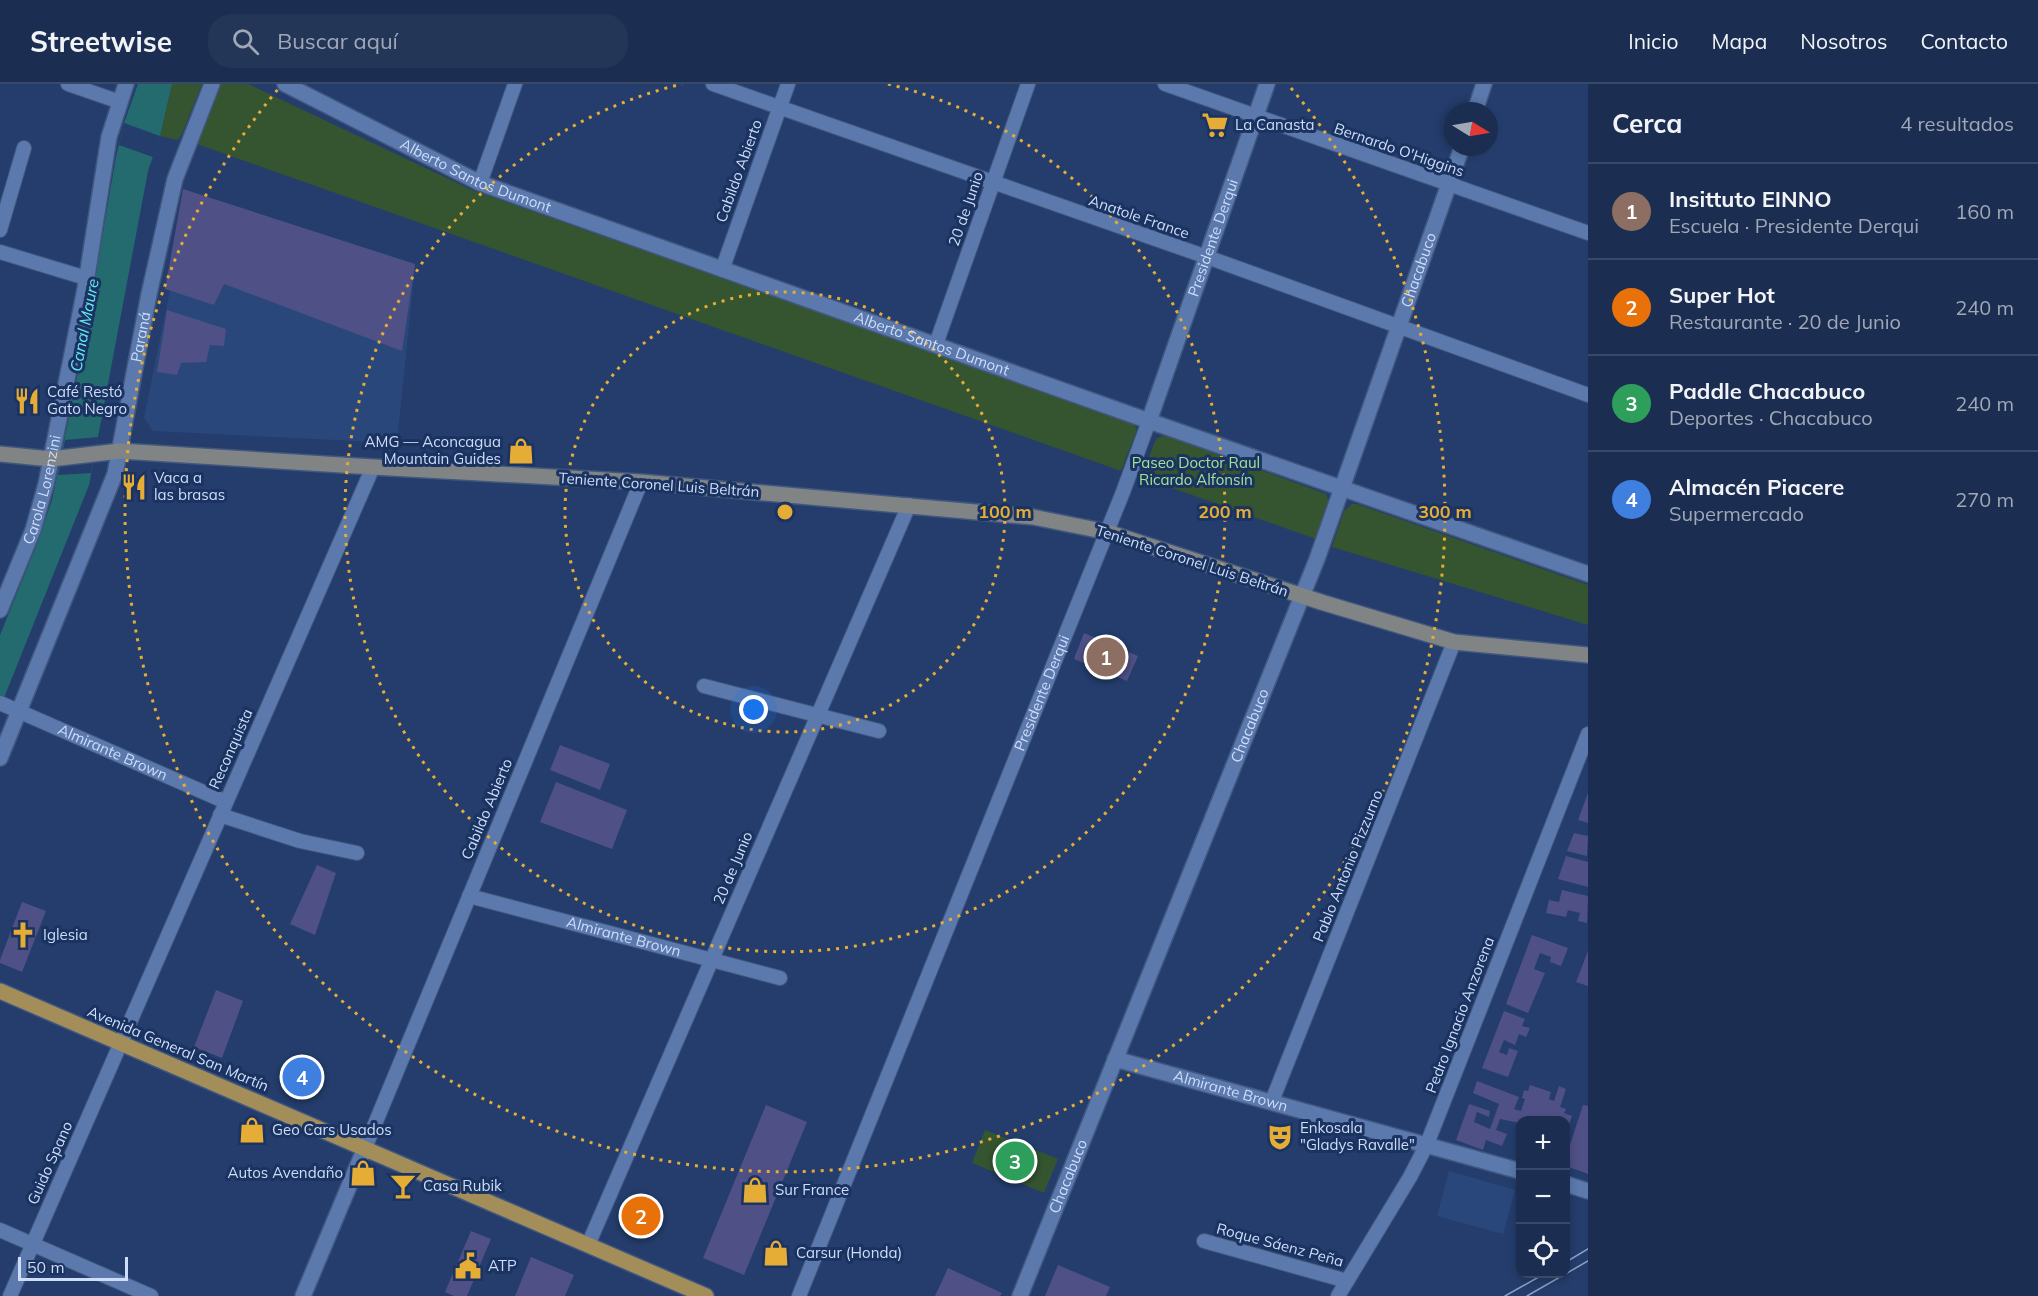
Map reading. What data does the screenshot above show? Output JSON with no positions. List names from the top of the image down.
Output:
{
  "streets": {
    "main road": ["Teniente Coronel Luis Beltrán", "Avenida General San Martín"],
    "street": [
      "Bernardo O'Higgins",
      "Cabildo Abierto",
      "Alberto Santos Dumont",
      "20 de Junio",
      "Anatole France",
      "Presidente Derqui",
      "Chacabuco",
      "Paraná",
      "Carola Lorenzini",
      "Reconquista",
      "Almirante Brown",
      "Pablo Antonio Pizzurno",
      "Pedro Ignacio Anzorena",
      "Guido Spano",
      "Roque Sáenz Peña"
    ]
  },
  "crossings": [
    ["Bernardo O'Higgins", "Presidente Derqui"],
    ["Bernardo O'Higgins", "Chacabuco"],
    ["Cabildo Abierto", "Alberto Santos Dumont"],
    ["Cabildo Abierto", "Anatole France"],
    ["Cabildo Abierto", "Teniente Coronel Luis Beltrán"],
    ["Cabildo Abierto", "Almirante Brown"],
    ["Cabildo Abierto", "Avenida General San Martín"],
    ["Alberto Santos Dumont", "20 de Junio"],
    ["Alberto Santos Dumont", "Presidente Derqui"],
    ["Alberto Santos Dumont", "Chacabuco"],
    ["20 de Junio", "Anatole France"],
    ["20 de Junio", "Teniente Coronel Luis Beltrán"],
    ["20 de Junio", "Almirante Brown"],
    ["20 de Junio", "Avenida General San Martín"],
    ["Anatole France", "Presidente Derqui"],
    ["Anatole France", "Chacabuco"],
    ["Presidente Derqui", "Teniente Coronel Luis Beltrán"],
    ["Chacabuco", "Teniente Coronel Luis Beltrán"],
    ["Chacabuco", "Almirante Brown"],
    ["Paraná", "Teniente Coronel Luis Beltrán"],
    ["Paraná", "Almirante Brown"],
    ["Teniente Coronel Luis Beltrán", "Carola Lorenzini"],
    ["Teniente Coronel Luis Beltrán", "Reconquista"],
    ["Teniente Coronel Luis Beltrán", "Pablo Antonio Pizzurno"],
    ["Reconquista", "Almirante Brown"],
    ["Reconquista", "Avenida General San Martín"],
    ["Reconquista", "Guido Spano"],
    ["Almirante Brown", "Pablo Antonio Pizzurno"],
    ["Almirante Brown", "Pedro Ignacio Anzorena"],
    ["Pedro Ignacio Anzorena", "Roque Sáenz Peña"],
    ["Avenida General San Martín", "Guido Spano"]
  ],
  "water": ["Canal Maure"],
  "parks": ["Paseo Doctor Raul Ricardo Alfonsín"],
  "places": {
    "supermarket": ["La Canasta"],
    "restaurant": ["Café Restó Gato Negro", "Vaca a las brasas"],
    "shop": [
      "AMG — Aconcagua Mountain Guides",
      "Geo Cars Usados",
      "Autos Avendaño",
      "Sur France",
      "Carsur (Honda)"
    ],
    "church": ["Iglesia"],
    "theatre": ["Enkosala \"Gladys Ravalle\""],
    "bar": ["Casa Rubik"],
    "public building": ["ATP"]
  },
  "scale_bar": "50 m",
  "north": "right",
  "page": {
    "header": "Streetwise",
    "search": "Buscar aquí",
    "nav": [
      "Inicio",
      "Mapa",
      "Nosotros",
      "Contacto"
    ],
    "heading": ["Cerca", "4 resultados"],
    "list": [
      {
        "mark": "1",
        "name": "Insittuto EINNO",
        "note": "Escuela · Presidente Derqui",
        "value": "160 m"
      },
      {
        "mark": "2",
        "name": "Super Hot",
        "note": "Restaurante · 20 de Junio",
        "value": "240 m"
      },
      {
        "mark": "3",
        "name": "Paddle Chacabuco",
        "note": "Deportes · Chacabuco",
        "value": "240 m"
      },
      {
        "mark": "4",
        "name": "Almacén Piacere",
        "note": "Supermercado",
        "value": "270 m"
      }
    ],
    "pins": [
      "1",
      "4",
      "3",
      "2"
    ],
    "map_buttons": ["+", "−"],
    "scale": "50 m"
  },
  "rings": ["100 m", "200 m", "300 m"]
}
